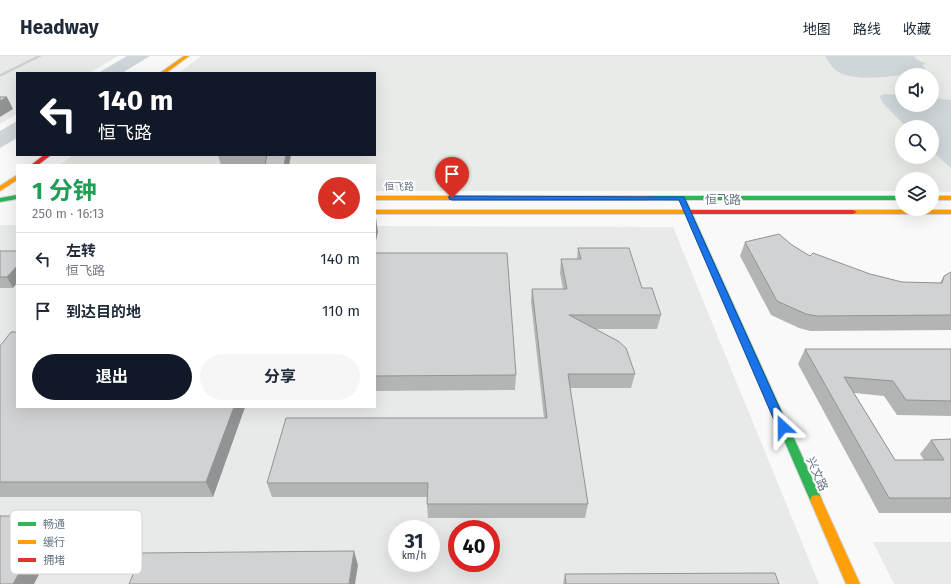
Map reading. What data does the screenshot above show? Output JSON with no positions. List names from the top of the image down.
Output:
{
  "streets": {
    "main road": ["恒飞路", "兴文路"]
  },
  "crossings": [
    ["恒飞路", "兴文路"]
  ],
  "legend": ["畅通", "缓行", "拥堵"],
  "page": {
    "header": "Headway",
    "nav": ["地图", "路线", "收藏"],
    "turn": ["140 m", "恒飞路"],
    "heading": ["1 分钟", "250 m · 16:13"],
    "list": [
      {
        "name": "左转",
        "note": "恒飞路",
        "value": "140 m"
      },
      {
        "name": "到达目的地",
        "value": "110 m"
      }
    ],
    "buttons": ["退出", "分享"],
    "speed": "31 km/h",
    "limit": "40"
  }
}
